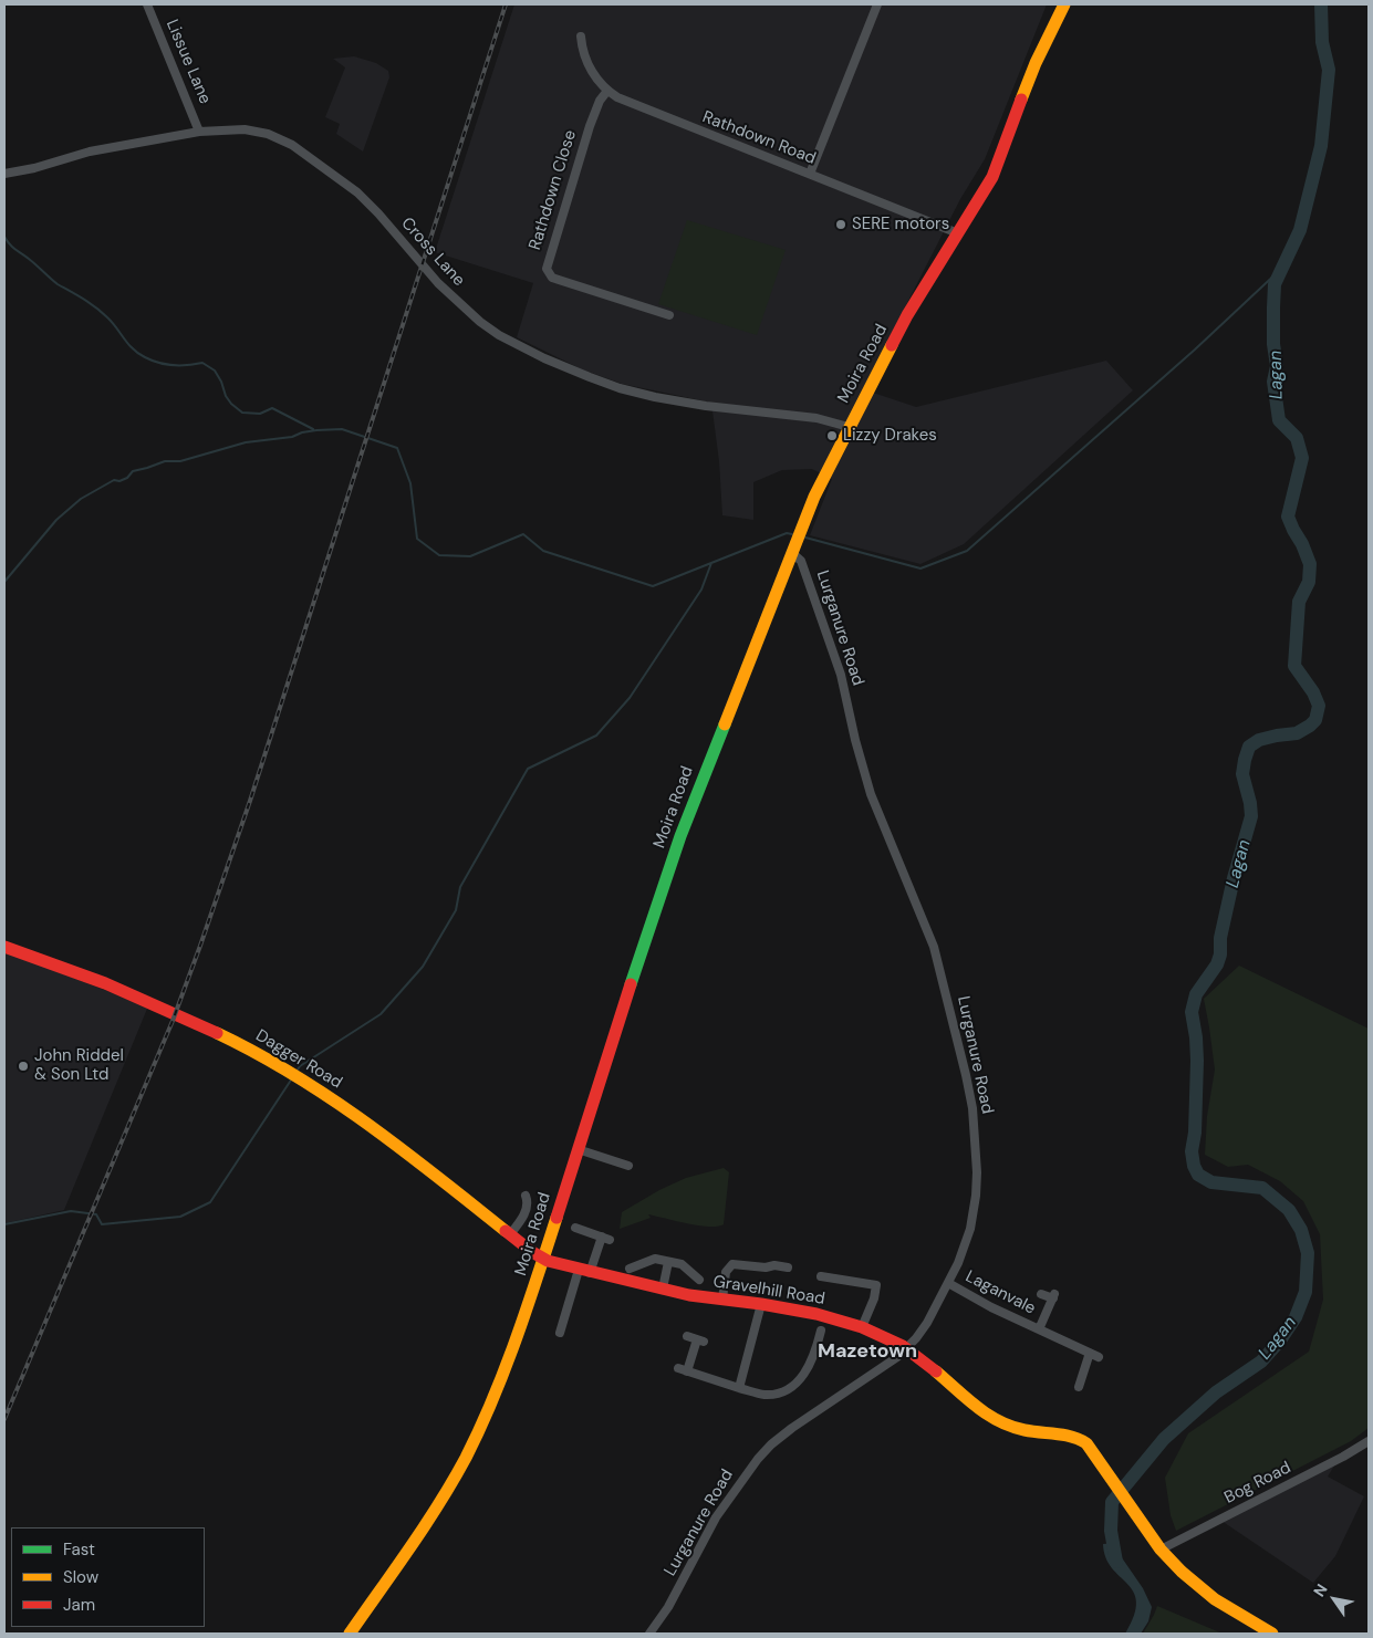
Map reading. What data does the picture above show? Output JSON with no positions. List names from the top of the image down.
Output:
{
  "streets": {
    "main road": ["Moira Road", "Dagger Road", "Gravelhill Road"],
    "street": [
      "Lissue Lane",
      "Rathdown Road",
      "Rathdown Close",
      "Cross Lane",
      "Lurganure Road",
      "Laganvale",
      "Bog Road"
    ]
  },
  "crossings": [
    ["Lissue Lane", "Cross Lane"],
    ["Rathdown Road", "Rathdown Close"],
    ["Rathdown Road", "Moira Road"],
    ["Cross Lane", "Moira Road"],
    ["Moira Road", "Lurganure Road"],
    ["Moira Road", "Dagger Road"],
    ["Moira Road", "Gravelhill Road"],
    ["Lurganure Road", "Gravelhill Road"],
    ["Lurganure Road", "Laganvale"],
    ["Dagger Road", "Gravelhill Road"],
    ["Gravelhill Road", "Bog Road"]
  ],
  "districts": ["Mazetown"],
  "water": ["Lagan"],
  "places": ["SERE motors", "Lizzy Drakes", "John Riddel & Son Ltd"],
  "legend": ["Fast", "Slow", "Jam"],
  "north": "top left"
}
